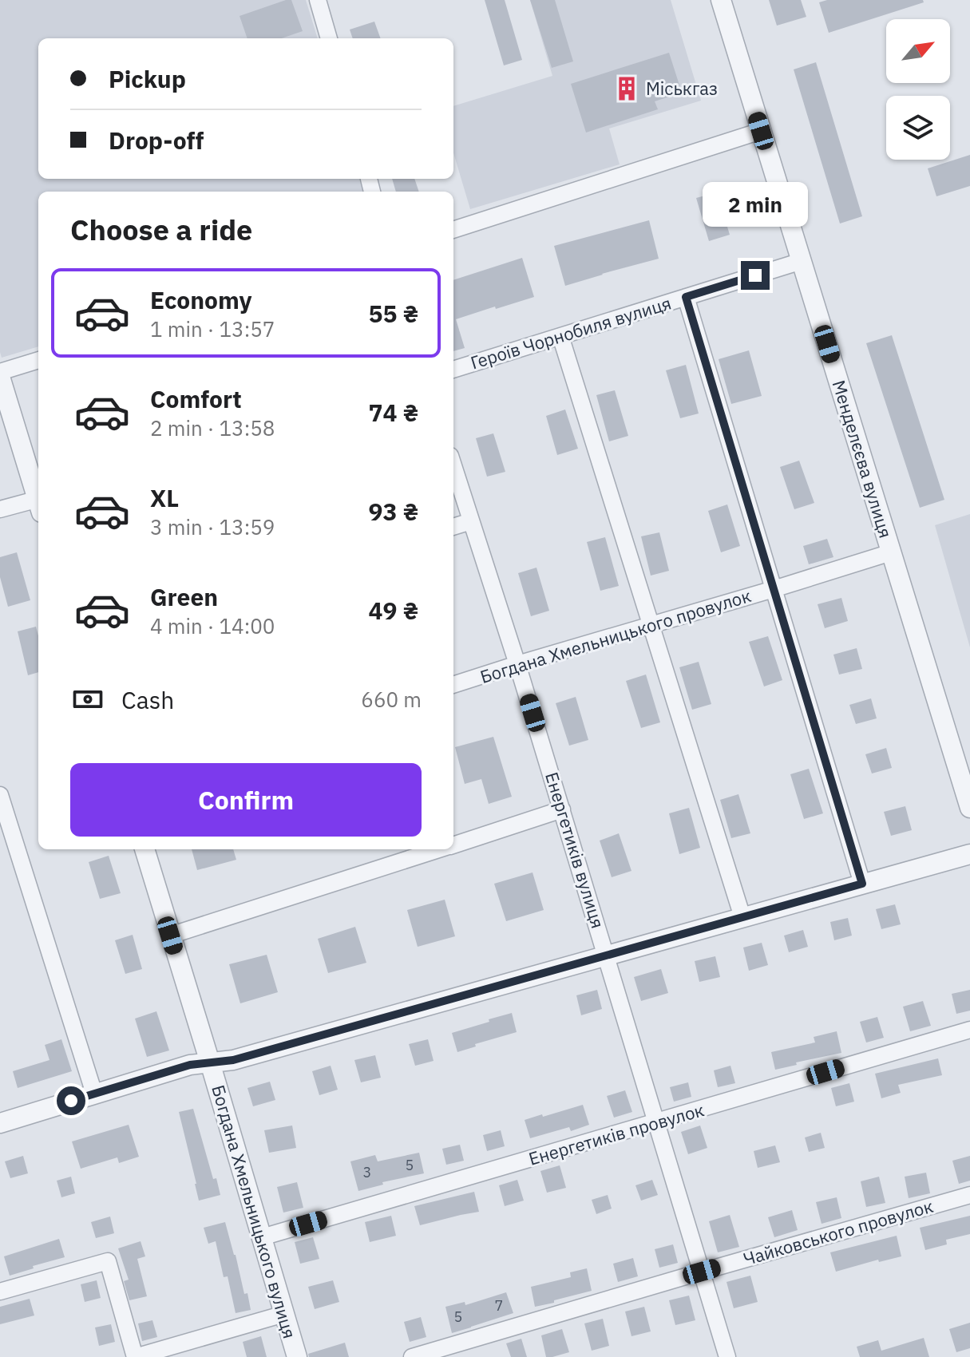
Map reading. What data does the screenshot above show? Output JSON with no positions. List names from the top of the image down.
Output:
{
  "streets": {
    "street": [
      "Героїв Чорнобиля вулиця",
      "Менделєєва вулиця",
      "Богдана Хмельницького провулок",
      "Енергетиків вулиця",
      "Енергетиків провулок",
      "Богдана Хмельницького вулиця",
      "Чайковського провулок"
    ]
  },
  "crossings": [
    ["Героїв Чорнобиля вулиця", "Менделєєва вулиця"],
    ["Менделєєва вулиця", "Богдана Хмельницького провулок"],
    ["Богдана Хмельницького провулок", "Енергетиків вулиця"],
    ["Енергетиків вулиця", "Енергетиків провулок"],
    ["Енергетиків вулиця", "Чайковського провулок"],
    ["Енергетиків провулок", "Богдана Хмельницького вулиця"]
  ],
  "places": {
    "building": ["Міськгаз"]
  },
  "house_numbers": [
    "5",
    "3",
    "7",
    "5"
  ],
  "north": "top right",
  "page": {
    "banner": ["Pickup", "Drop-off"],
    "bubble": "2 min",
    "heading": "Choose a ride",
    "list": [
      {
        "name": "Economy",
        "note": "1 min · 13:57",
        "value": "55 ₴"
      },
      {
        "name": "Comfort",
        "note": "2 min · 13:58",
        "value": "74 ₴"
      },
      {
        "name": "XL",
        "note": "3 min · 13:59",
        "value": "93 ₴"
      },
      {
        "name": "Green",
        "note": "4 min · 14:00",
        "value": "49 ₴"
      }
    ],
    "pay": ["Cash", "660 m"],
    "buttons": "Confirm"
  }
}
